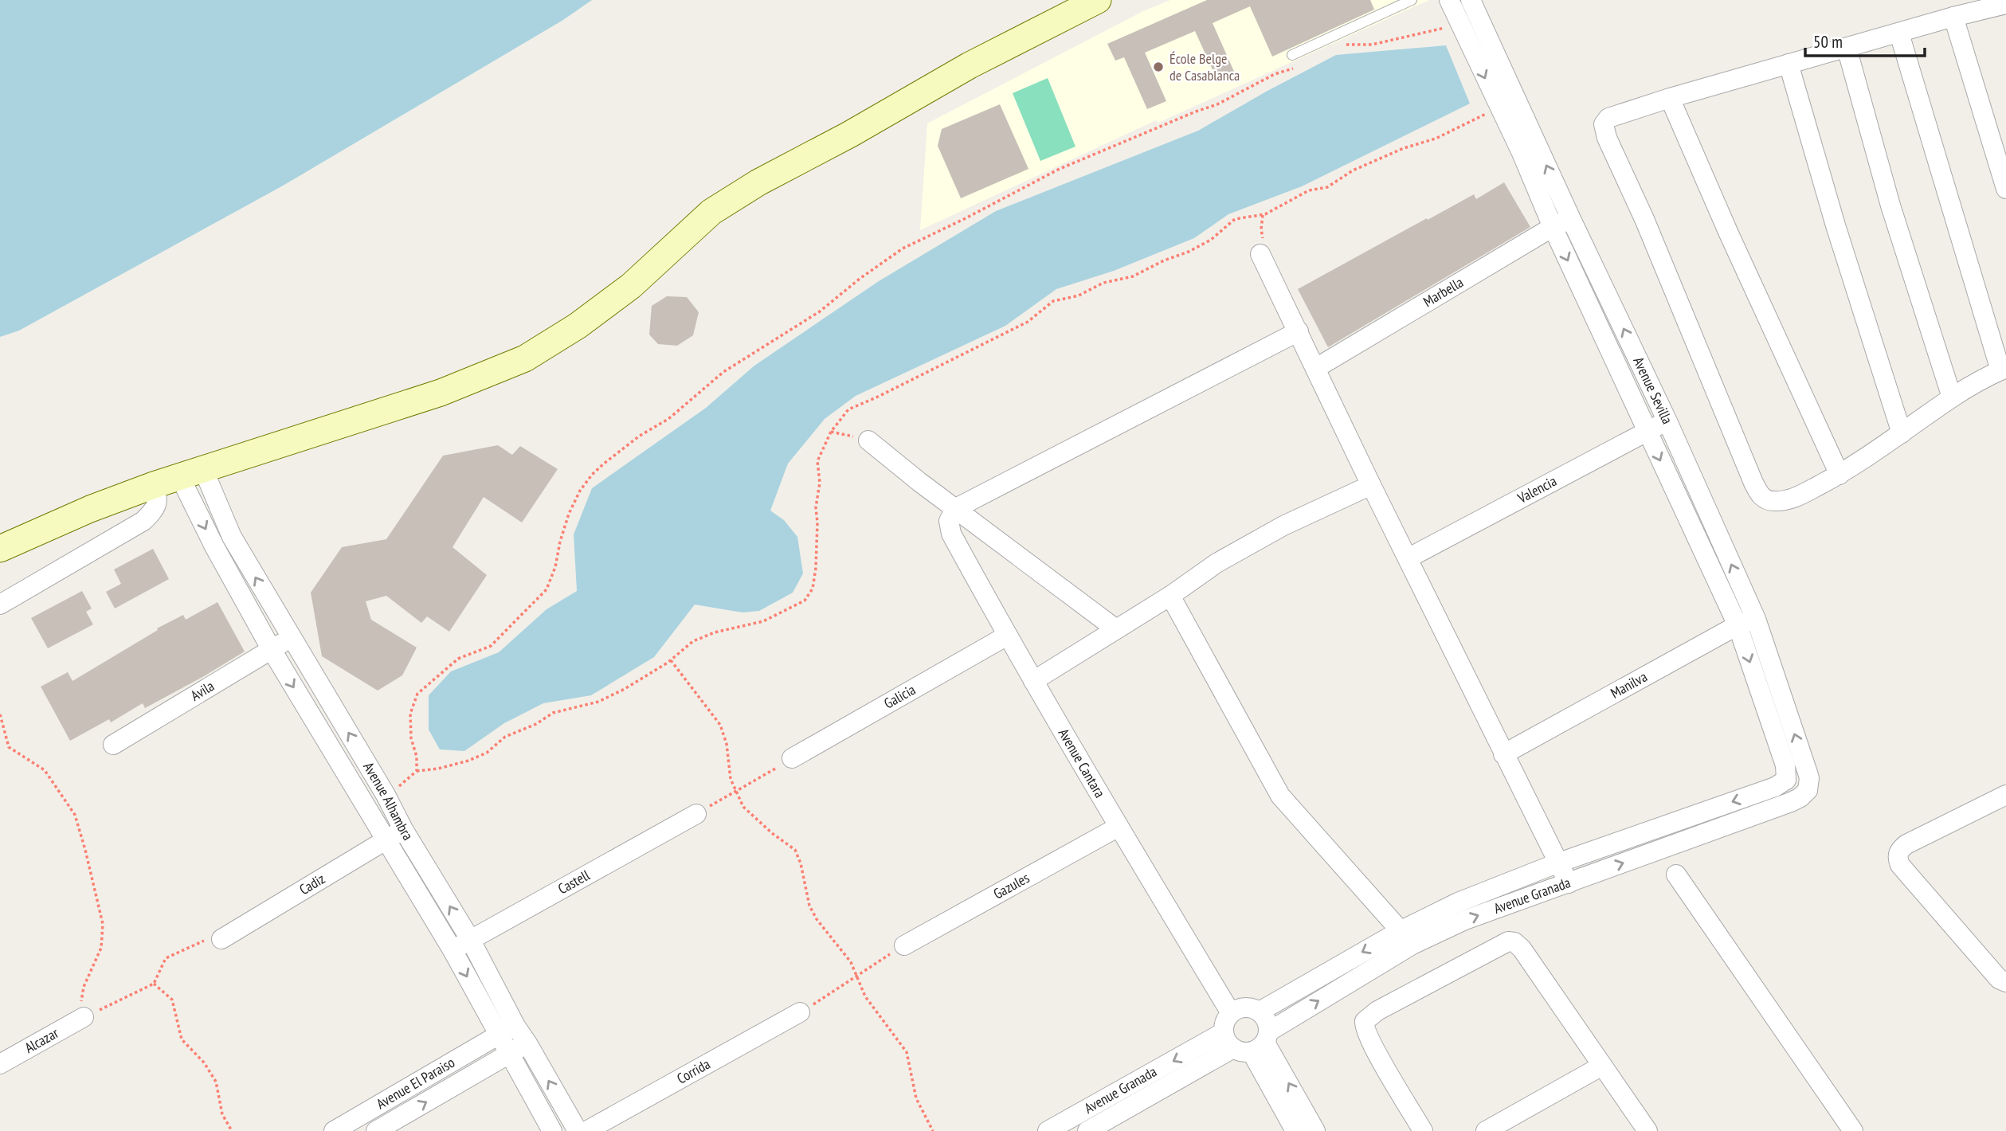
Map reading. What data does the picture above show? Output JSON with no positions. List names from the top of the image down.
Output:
{
  "streets": {
    "street": [
      "Marbella",
      "Avenue Sevilla",
      "Valencia",
      "Manilva",
      "Avila",
      "Galicia",
      "Avenue Cantara",
      "Avenue Alhambra",
      "Castell",
      "Cadiz",
      "Gazules",
      "Avenue Granada",
      "Alcazar",
      "Corrida",
      "Avenue El Paraiso"
    ]
  },
  "crossings": [
    ["Marbella", "Avenue Sevilla"],
    ["Avenue Sevilla", "Valencia"],
    ["Avenue Sevilla", "Manilva"],
    ["Avenue Sevilla", "Avenue Granada"],
    ["Avila", "Avenue Alhambra"],
    ["Galicia", "Avenue Cantara"],
    ["Avenue Cantara", "Gazules"],
    ["Avenue Alhambra", "Castell"],
    ["Avenue Alhambra", "Cadiz"],
    ["Avenue Alhambra", "Avenue El Paraiso"]
  ],
  "places": ["École Belge de Casablanca"],
  "scale_bar": "50 m"
}
